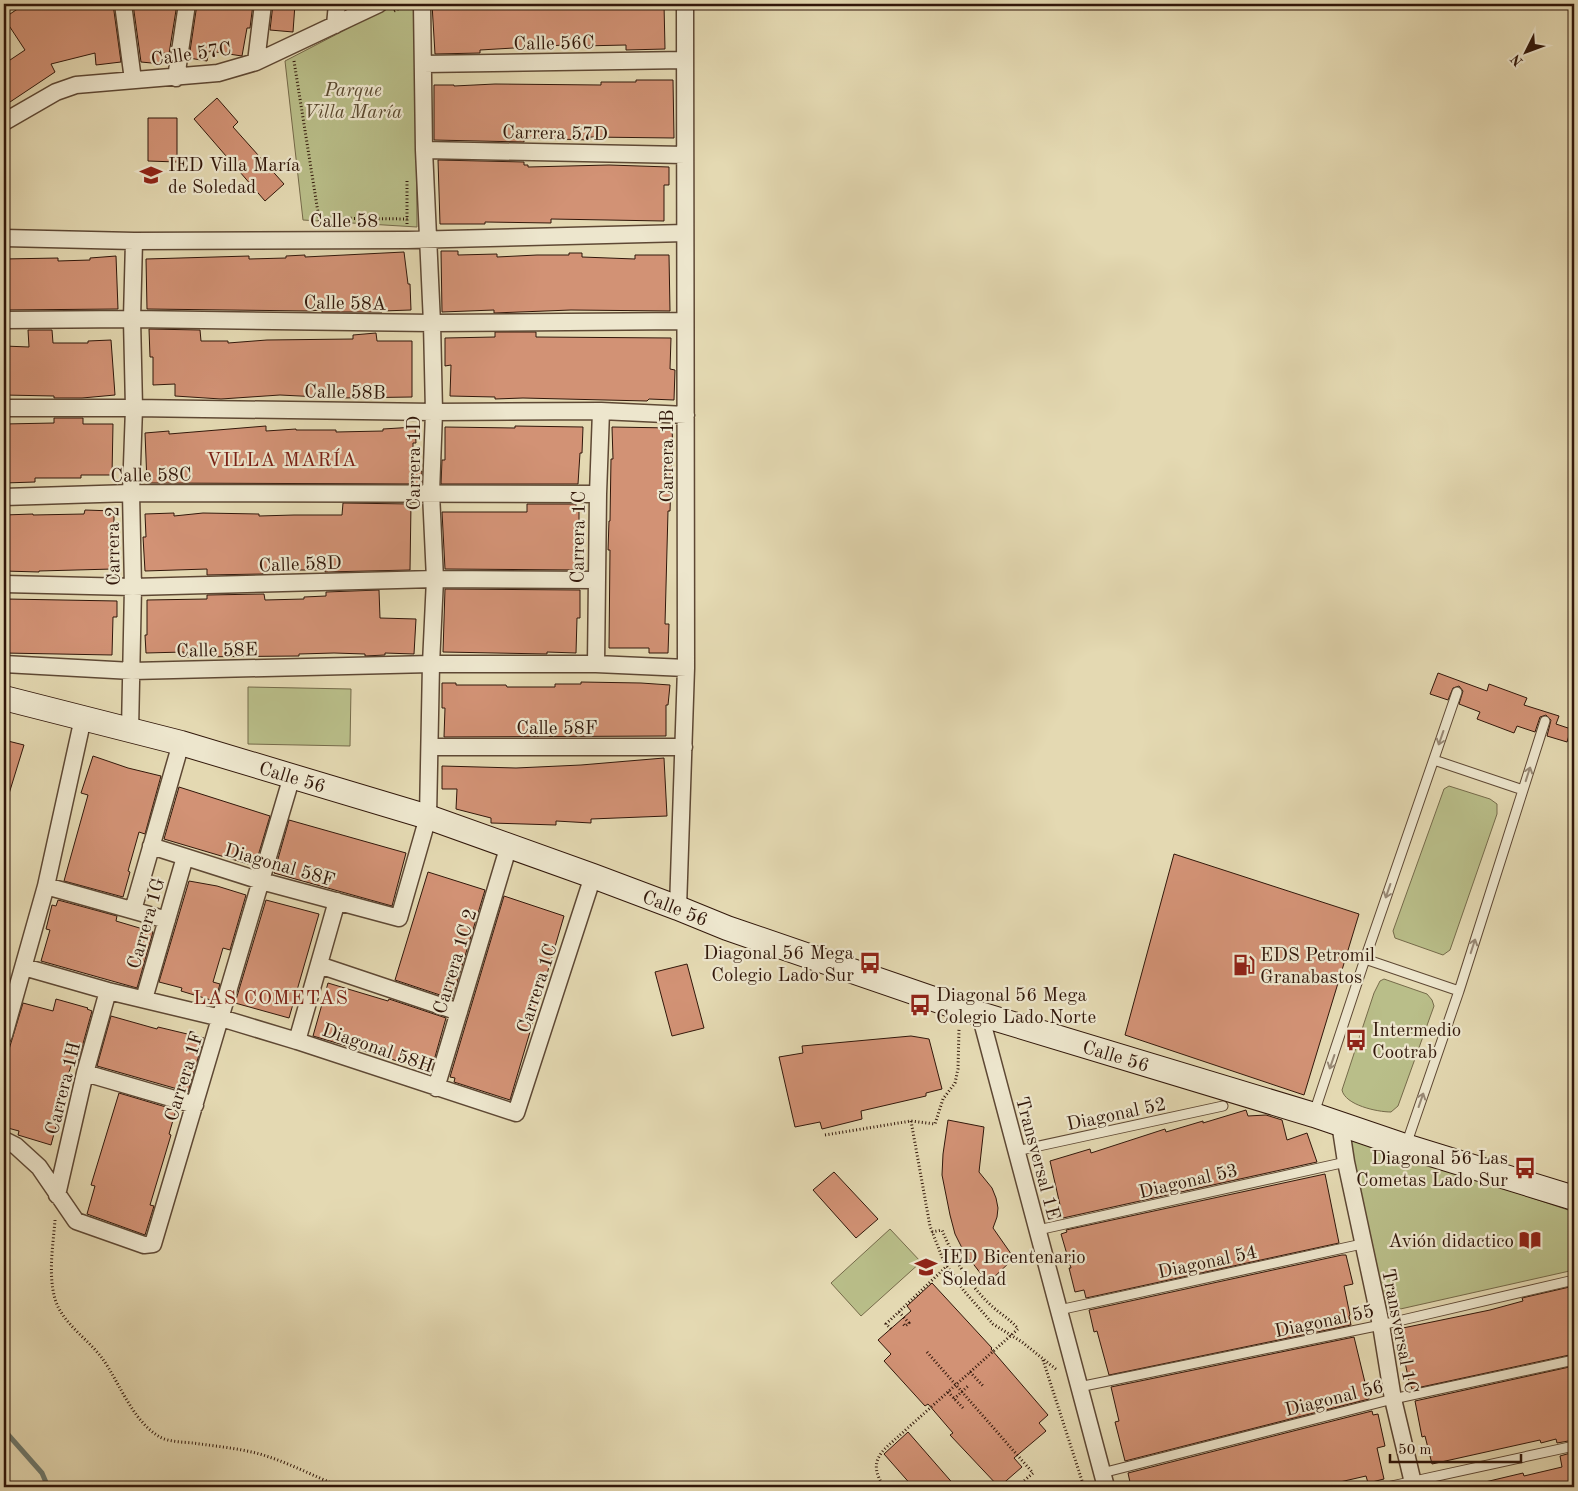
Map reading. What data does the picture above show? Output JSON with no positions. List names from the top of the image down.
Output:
{
  "streets": {
    "main road": ["Calle 56"],
    "street": [
      "Calle 56C",
      "Calle 57C",
      "Carrera 57D",
      "Calle 58",
      "Calle 58A",
      "Calle 58B",
      "Carrera 1B",
      "Carrera 1D",
      "Calle 58C",
      "Carrera 1C",
      "Carrera 2",
      "Calle 58D",
      "Calle 58E",
      "Calle 58F",
      "Diagonal 58F",
      "Carrera 1G",
      "Carrera 1C 2",
      "Diagonal 58H",
      "Carrera 1F",
      "Carrera 1H",
      "Transversal 1E",
      "Transversal 1C"
    ],
    "lane": [
      "Diagonal 52",
      "Diagonal 53",
      "Diagonal 54",
      "Diagonal 55",
      "Diagonal 56"
    ]
  },
  "crossings": [
    ["Calle 56C", "Carrera 1B"],
    ["Calle 56C", "Carrera 1D"],
    ["Carrera 57D", "Carrera 1B"],
    ["Carrera 57D", "Carrera 1D"],
    ["Calle 58", "Carrera 1B"],
    ["Calle 58", "Carrera 1D"],
    ["Calle 58", "Carrera 2"],
    ["Calle 58A", "Carrera 1B"],
    ["Calle 58A", "Carrera 1D"],
    ["Calle 58A", "Carrera 2"],
    ["Calle 58B", "Carrera 1B"],
    ["Calle 58B", "Carrera 1D"],
    ["Calle 58B", "Carrera 1C"],
    ["Calle 58B", "Carrera 2"],
    ["Carrera 1B", "Calle 58F"],
    ["Carrera 1B", "Calle 56"],
    ["Carrera 1D", "Calle 58C"],
    ["Carrera 1D", "Calle 58D"],
    ["Carrera 1D", "Calle 58E"],
    ["Carrera 1D", "Calle 58F"],
    ["Carrera 1D", "Calle 56"],
    ["Carrera 1D", "Diagonal 58F"],
    ["Calle 58C", "Carrera 1C"],
    ["Calle 58C", "Carrera 2"],
    ["Carrera 1C", "Calle 58D"],
    ["Carrera 1C", "Calle 56"],
    ["Carrera 1C", "Diagonal 58H"],
    ["Carrera 2", "Calle 58D"],
    ["Carrera 2", "Calle 58E"],
    ["Carrera 2", "Calle 56"],
    ["Calle 56", "Carrera 1C 2"],
    ["Calle 56", "Carrera 1F"],
    ["Calle 56", "Transversal 1E"],
    ["Calle 56", "Transversal 1C"],
    ["Diagonal 58F", "Carrera 1G"],
    ["Diagonal 58F", "Carrera 1F"],
    ["Carrera 1G", "Diagonal 58H"],
    ["Carrera 1C 2", "Diagonal 58H"],
    ["Diagonal 58H", "Carrera 1F"],
    ["Diagonal 58H", "Carrera 1H"],
    ["Carrera 1F", "Carrera 1H"],
    ["Diagonal 52", "Transversal 1E"],
    ["Transversal 1E", "Diagonal 53"],
    ["Transversal 1E", "Diagonal 54"],
    ["Transversal 1E", "Diagonal 55"],
    ["Transversal 1E", "Diagonal 56"],
    ["Diagonal 53", "Transversal 1C"],
    ["Diagonal 54", "Transversal 1C"],
    ["Diagonal 55", "Transversal 1C"],
    ["Transversal 1C", "Diagonal 56"]
  ],
  "districts": ["VILLA MARÍA", "LAS COMETAS"],
  "parks": ["Parque Villa María"],
  "places": {
    "school or university": ["IED Villa María de Soledad", "IED Bicentenario Soledad"],
    "bus stop": [
      "Diagonal 56 Mega Colegio Lado Sur",
      "Diagonal 56 Mega Colegio Lado Norte",
      "Intermedio Cootrab",
      "Diagonal 56 Las Cometas Lado Sur"
    ],
    "fuel station": ["EDS Petromil Granabastos"],
    "library": ["Avión didactico"]
  },
  "scale_bar": "50 m",
  "north": "bottom left"
}
